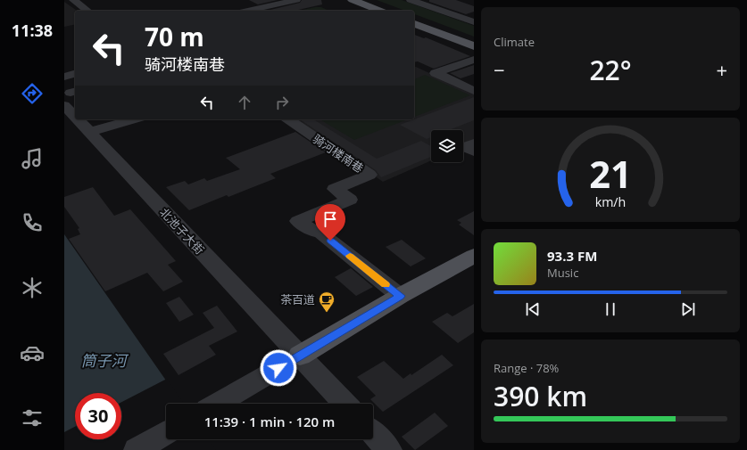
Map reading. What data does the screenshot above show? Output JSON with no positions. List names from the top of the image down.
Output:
{
  "streets": {
    "street": ["骑河楼南巷", "北池子大街"]
  },
  "water": ["筒子河"],
  "places": {
    "cafe": ["茶百道"]
  },
  "page": {
    "tabs": "11:38",
    "tile": [
      "Climate",
      ["Range · 78%", "390 km"]
    ],
    "turn": ["70 m", "骑河楼南巷"],
    "heat": ["−", "22°", "+"],
    "song": ["93.3 FM", "Music"],
    "limit": "30",
    "trip": "11:39 · 1 min · 120 m",
    "gauge": ["21", "km/h"]
  }
}
